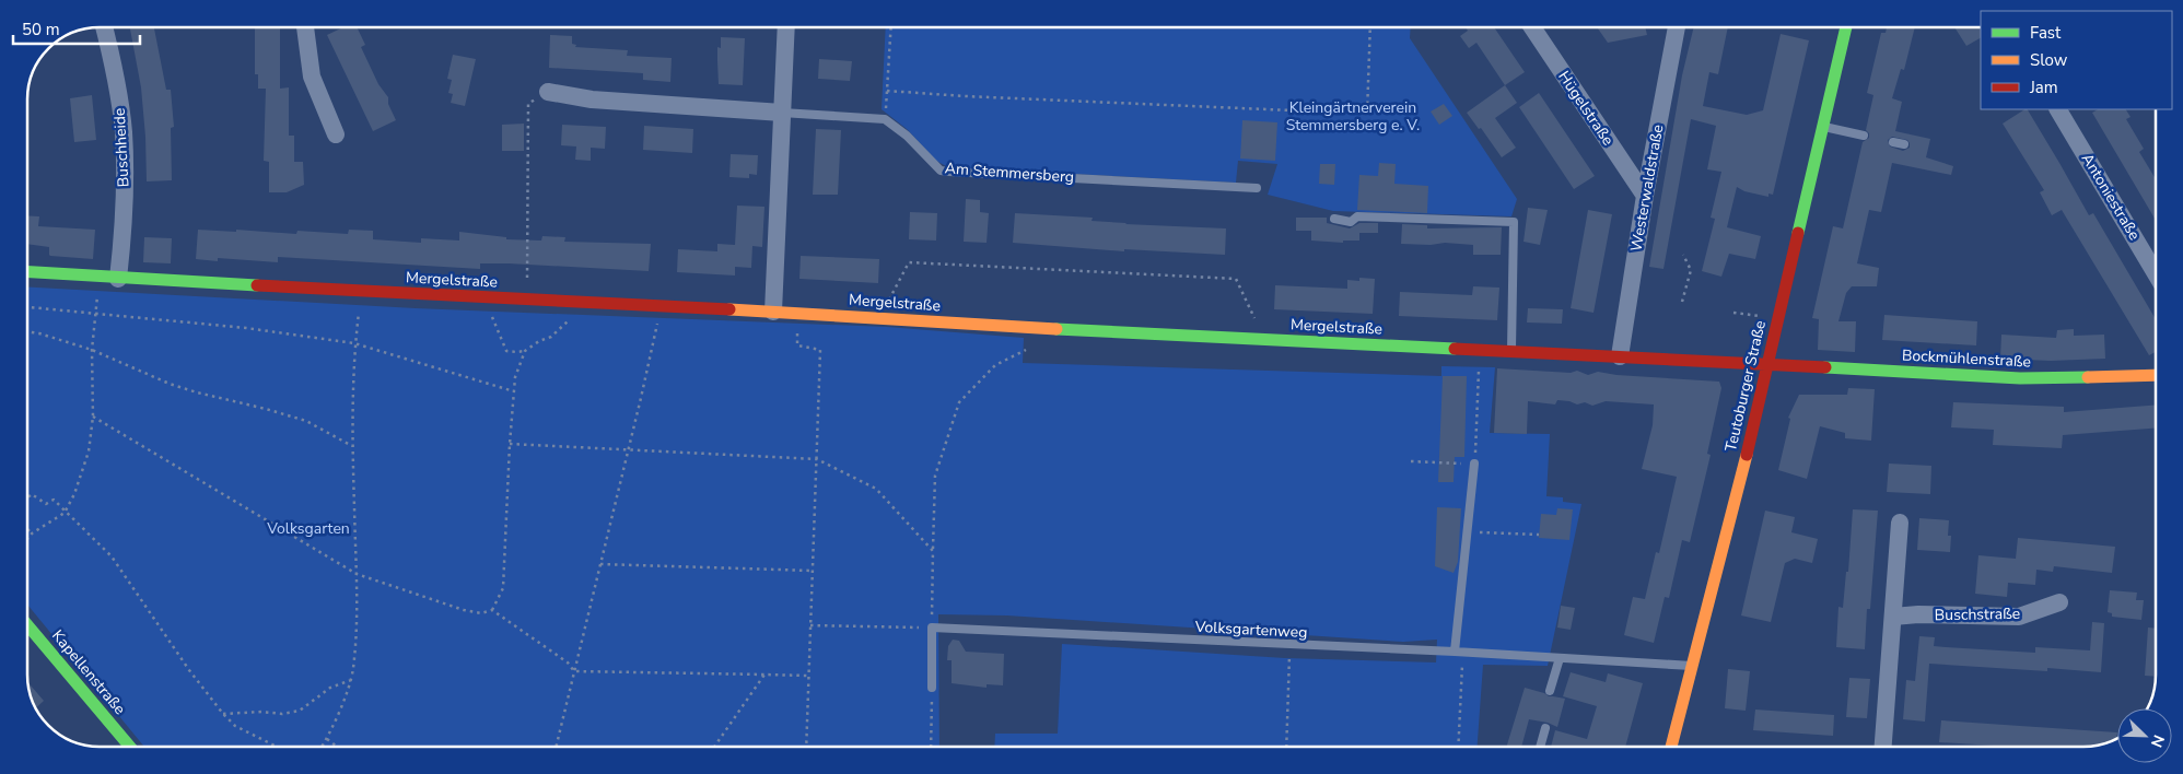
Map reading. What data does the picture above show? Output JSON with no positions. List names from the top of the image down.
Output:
{
  "streets": {
    "street": [
      "Hügelstraße",
      "Buschheide",
      "Westerwaldstraße",
      "Antoniestraße",
      "Mergelstraße",
      "Bockmühlenstraße",
      "Teutoburger Straße",
      "Buschstraße",
      "Kapellenstraße"
    ],
    "lane": ["Am Stemmersberg", "Volksgartenweg"]
  },
  "crossings": [
    ["Hügelstraße", "Westerwaldstraße"],
    ["Buschheide", "Mergelstraße"],
    ["Westerwaldstraße", "Mergelstraße"],
    ["Mergelstraße", "Bockmühlenstraße"],
    ["Mergelstraße", "Teutoburger Straße"],
    ["Bockmühlenstraße", "Teutoburger Straße"],
    ["Teutoburger Straße", "Volksgartenweg"]
  ],
  "parks": ["Kleingärtnerverein Stemmersberg e. V.", "Volksgarten"],
  "legend": ["Fast", "Slow", "Jam"],
  "scale_bar": "50 m",
  "north": "bottom right"
}
